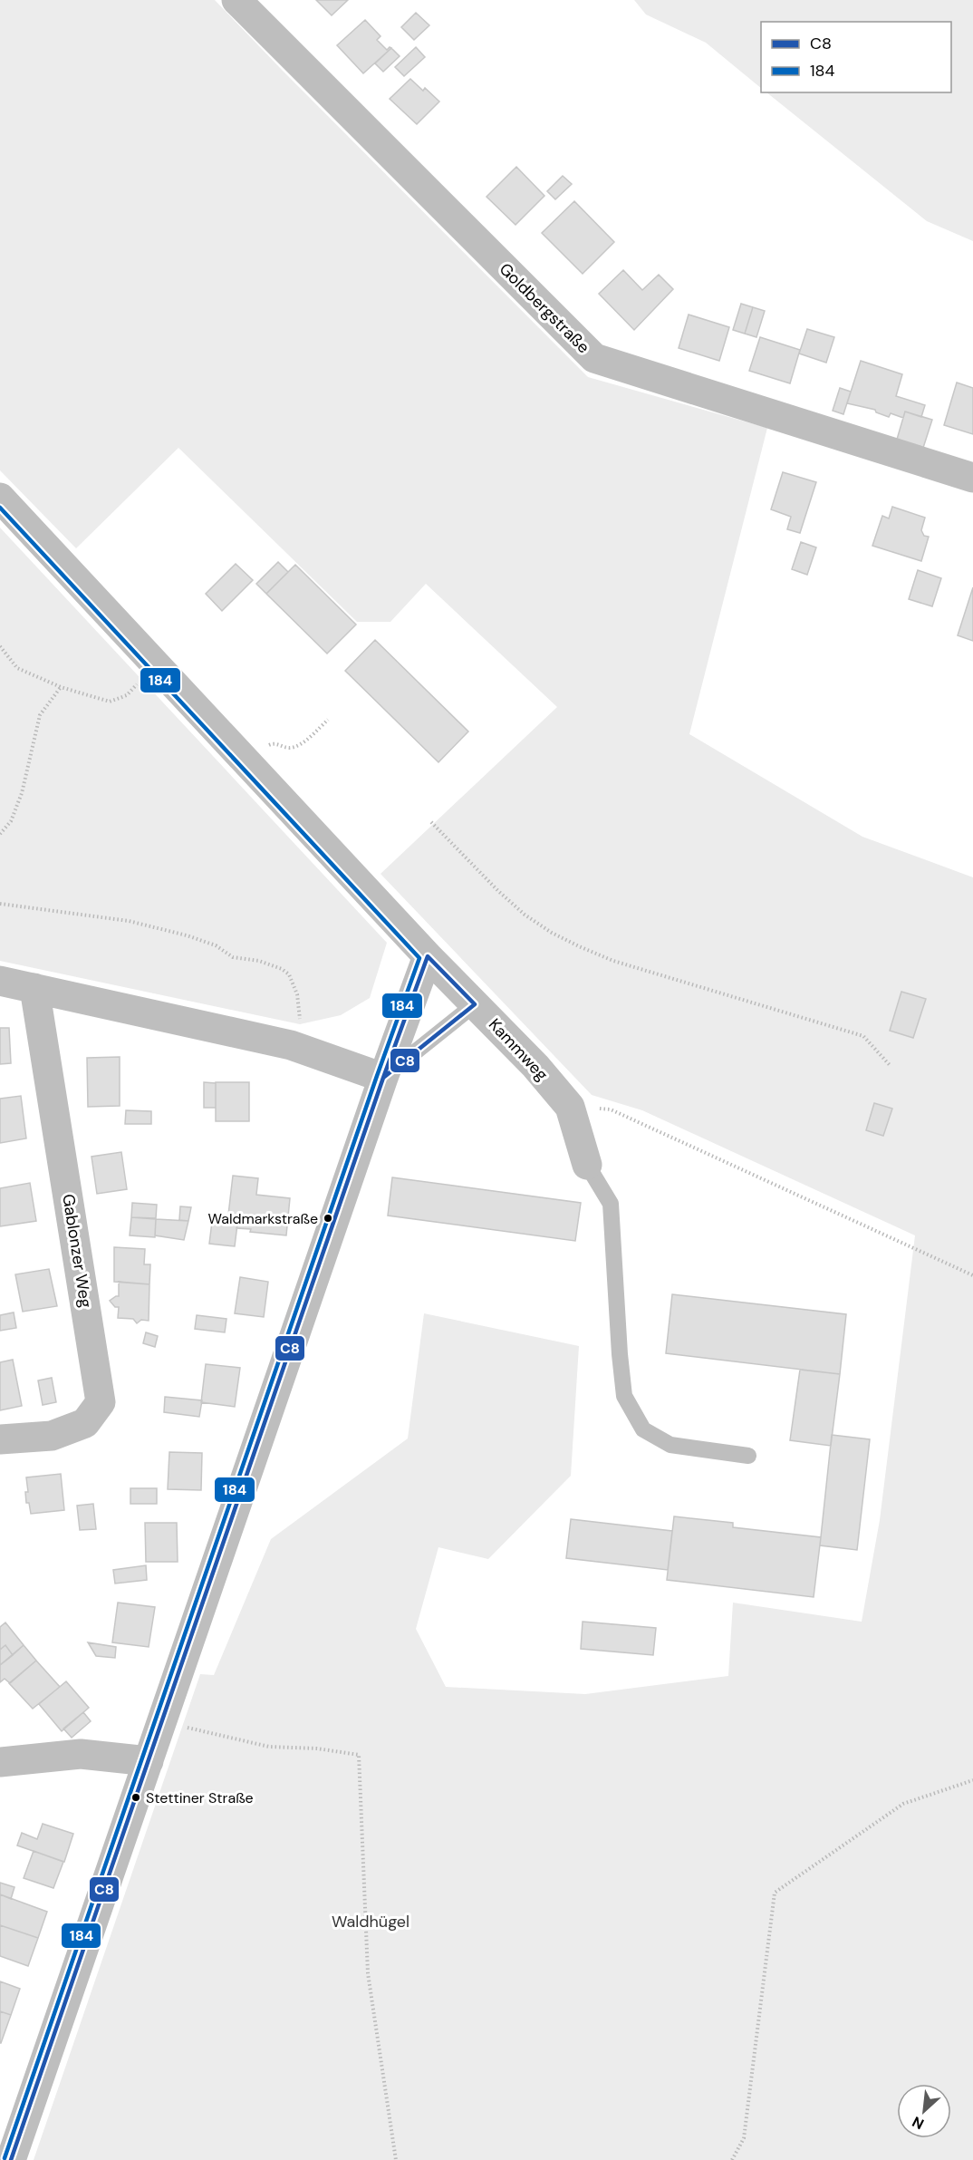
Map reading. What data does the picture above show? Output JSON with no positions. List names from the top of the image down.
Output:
{
  "streets": {
    "street": ["Goldbergstraße", "Kammweg", "Gablonzer Weg"]
  },
  "parks": ["Waldhügel"],
  "places": ["Waldmarkstraße", "Stettiner Straße"],
  "lines": ["transit line 184", "transit line C8"],
  "legend": ["C8", "184"],
  "north": "bottom left"
}
